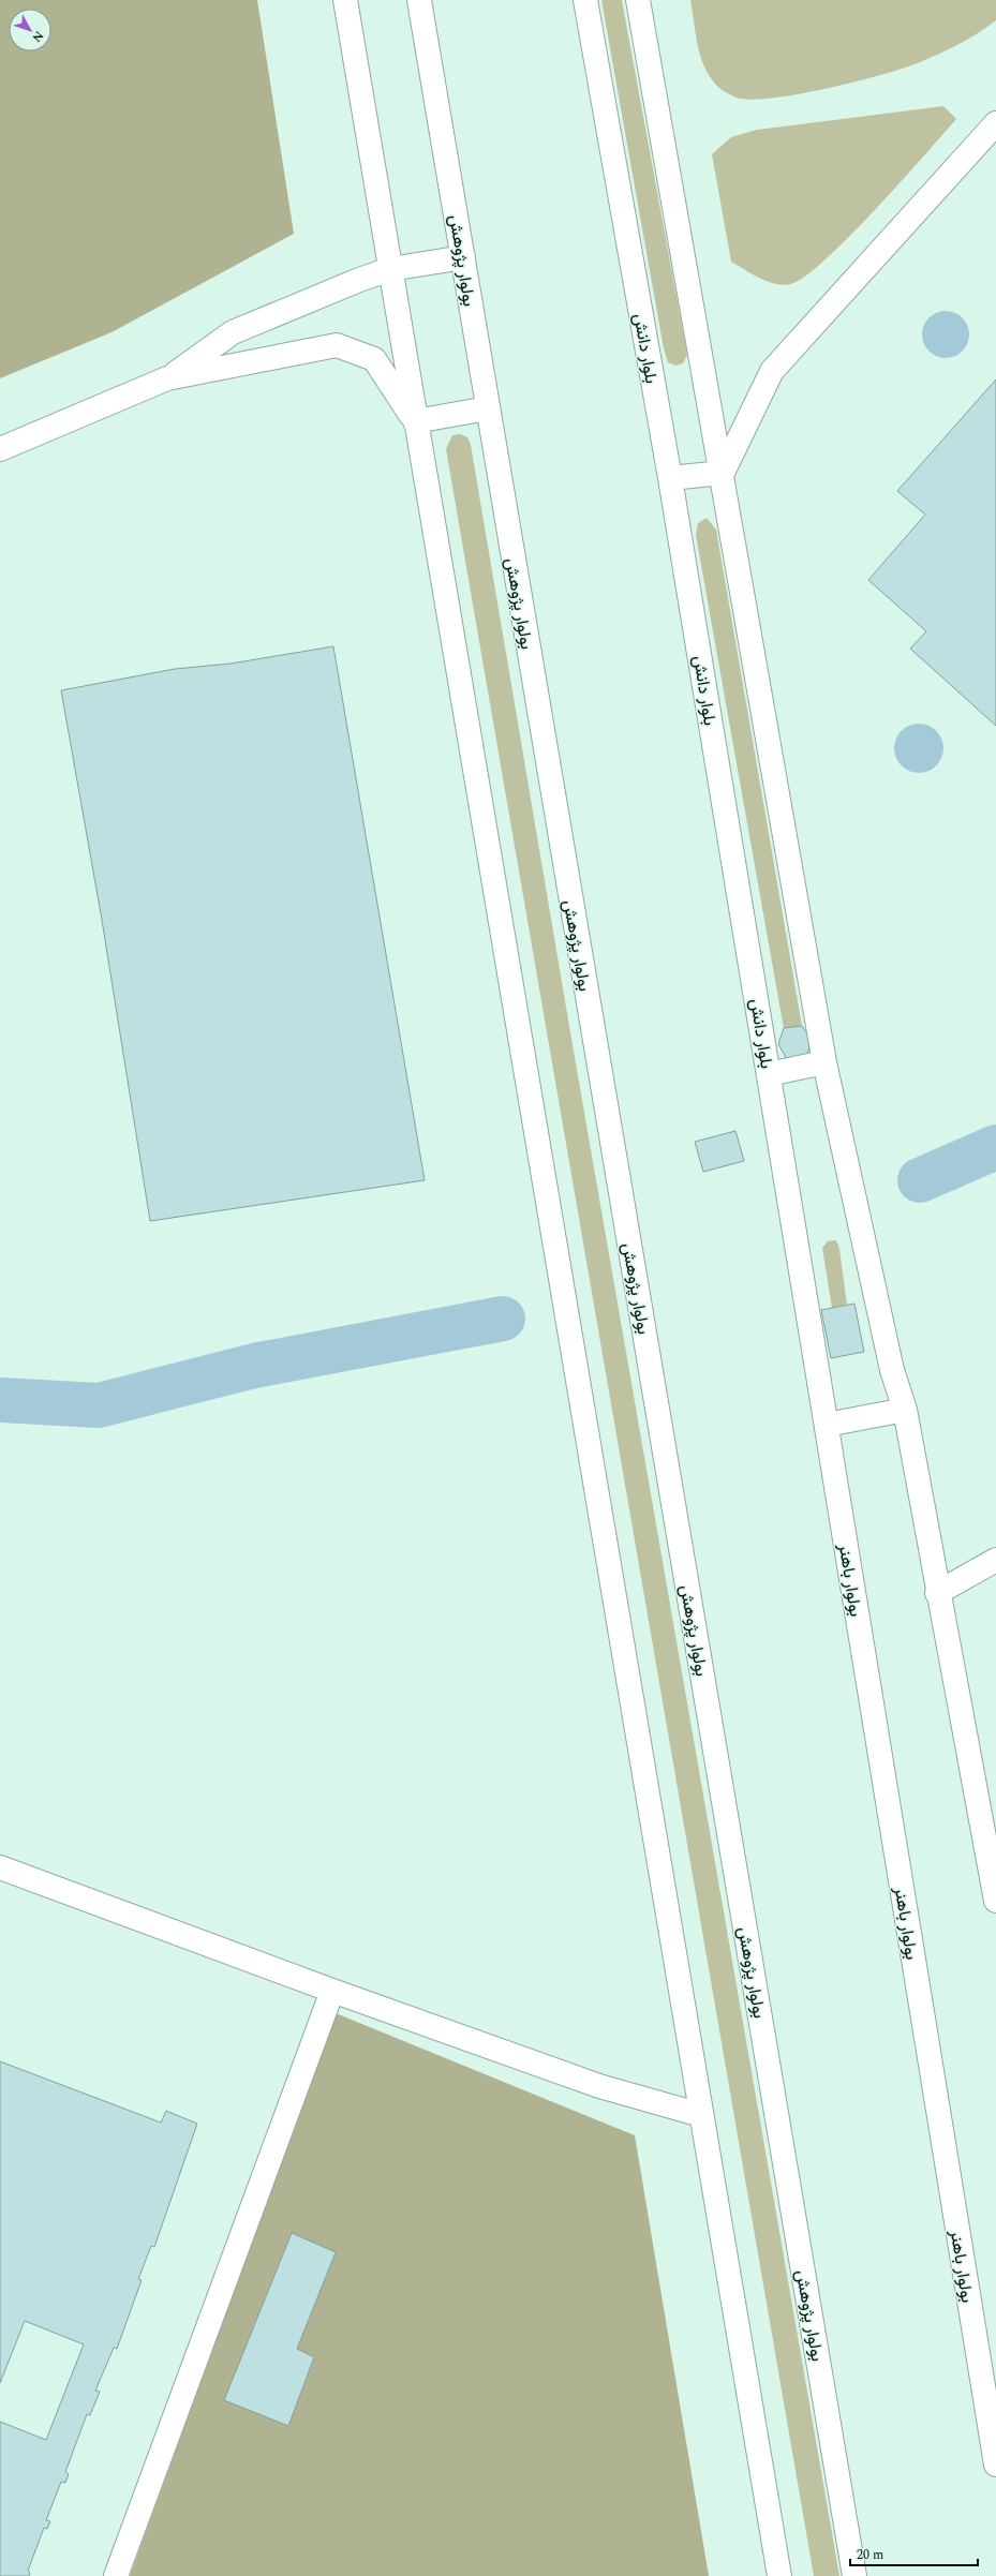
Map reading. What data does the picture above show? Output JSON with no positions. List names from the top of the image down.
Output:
{
  "streets": {
    "street": ["بولوار پژوهش", "بلوار دانش", "بولوار باهنر"]
  },
  "crossings": [
    ["بلوار دانش", "بولوار باهنر"]
  ],
  "scale_bar": "20 m",
  "north": "bottom right"
}
